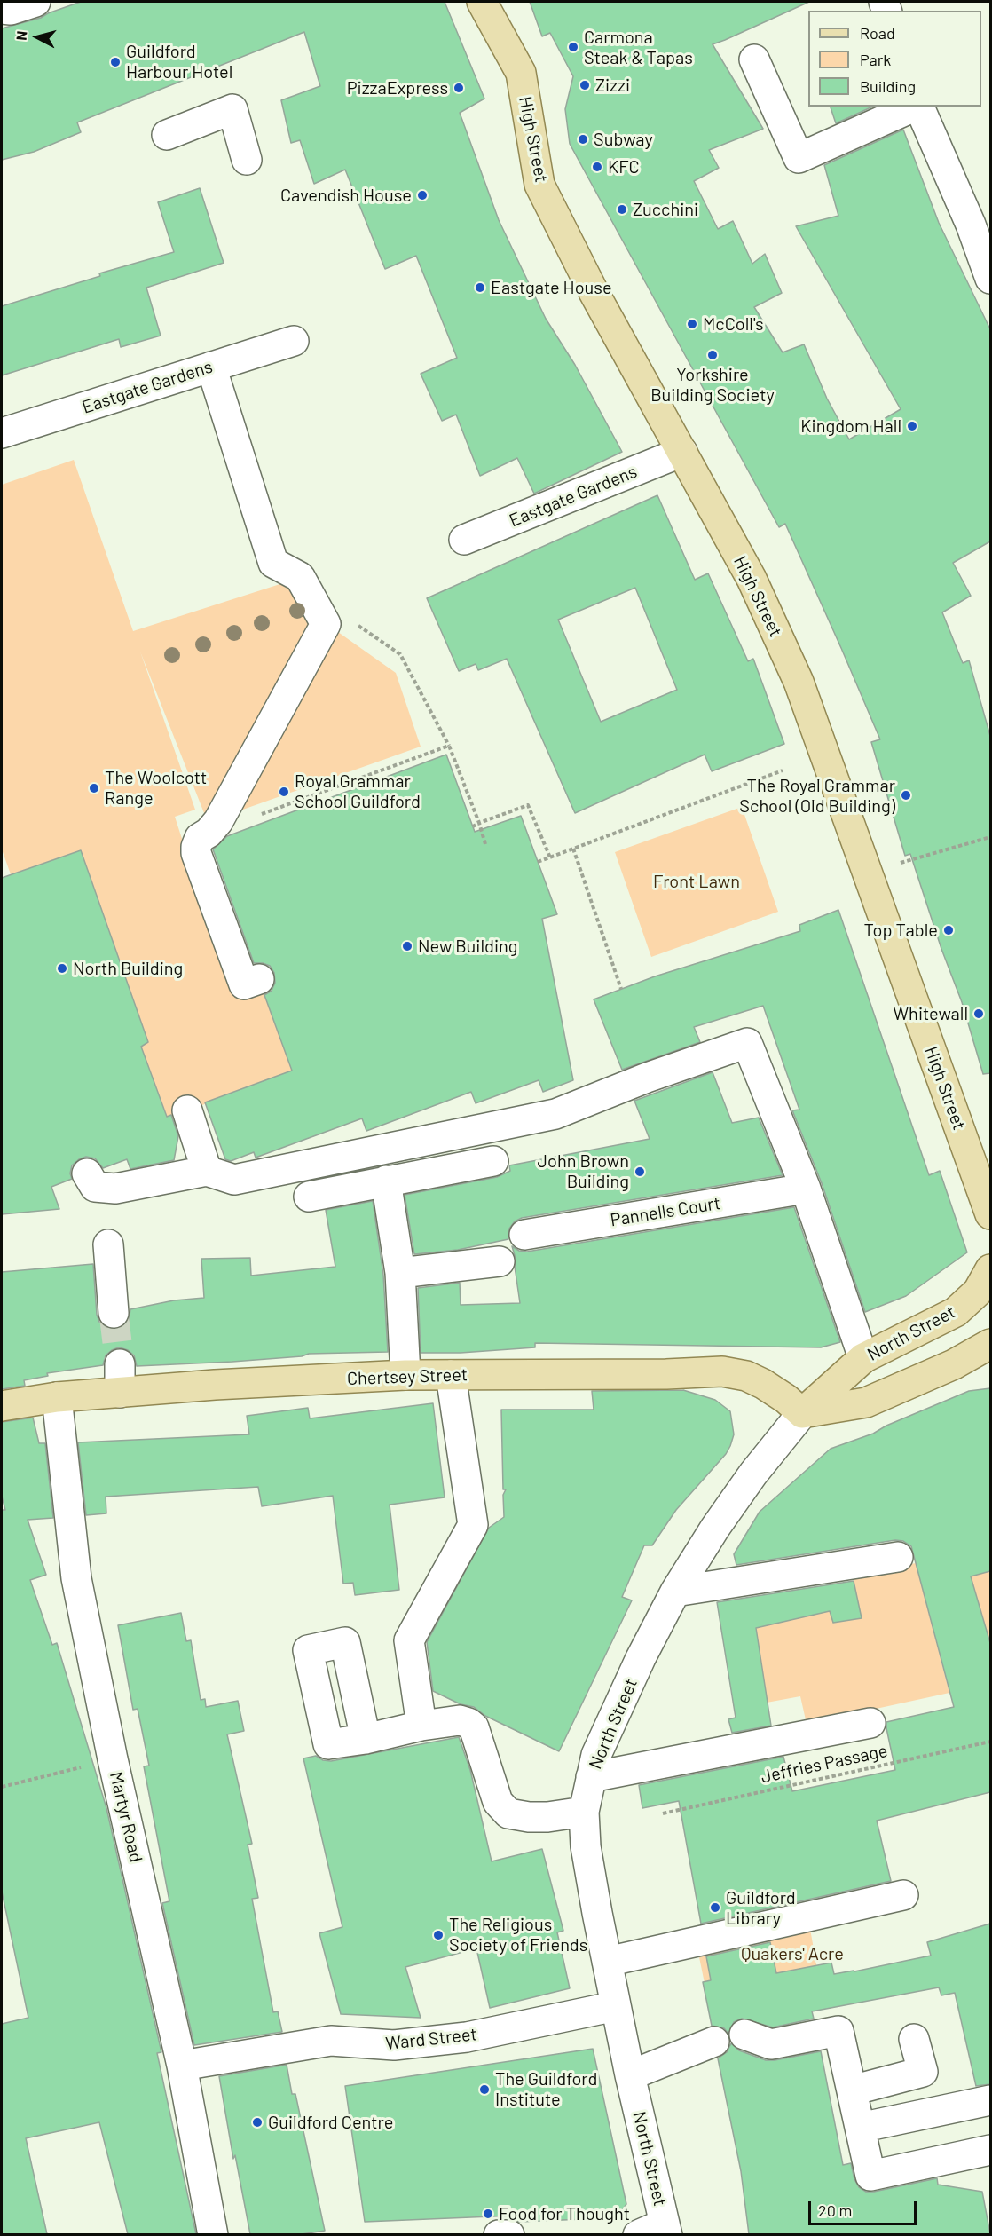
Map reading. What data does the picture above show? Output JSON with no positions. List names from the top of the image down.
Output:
{
  "streets": {
    "main road": ["High Street", "North Street", "Chertsey Street"],
    "street": [
      "Eastgate Gardens",
      "Pannells Court",
      "Martyr Road",
      "Ward Street"
    ],
    "path": ["Jeffries Passage"]
  },
  "crossings": [
    ["High Street", "Eastgate Gardens"],
    ["North Street", "Chertsey Street"],
    ["North Street", "Ward Street"],
    ["Chertsey Street", "Martyr Road"],
    ["Martyr Road", "Ward Street"]
  ],
  "parks": ["Front Lawn", "Quakers' Acre"],
  "places": [
    "Carmona Steak & Tapas",
    "Guildford Harbour Hotel",
    "Zizzi",
    "PizzaExpress",
    "Subway",
    "KFC",
    "Cavendish House",
    "Zucchini",
    "Eastgate House",
    "McColl's",
    "Yorkshire Building Society",
    "Kingdom Hall",
    "The Woolcott Range",
    "Royal Grammar School Guildford",
    "The Royal Grammar School (Old Building)",
    "Top Table",
    "New Building",
    "North Building",
    "Whitewall",
    "John Brown Building",
    "Guildford Library",
    "The Religious Society of Friends",
    "The Guildford Institute",
    "Guildford Centre",
    "Food for Thought"
  ],
  "legend": ["Road", "Park", "Building"],
  "scale_bar": "20 m",
  "north": "left"
}
